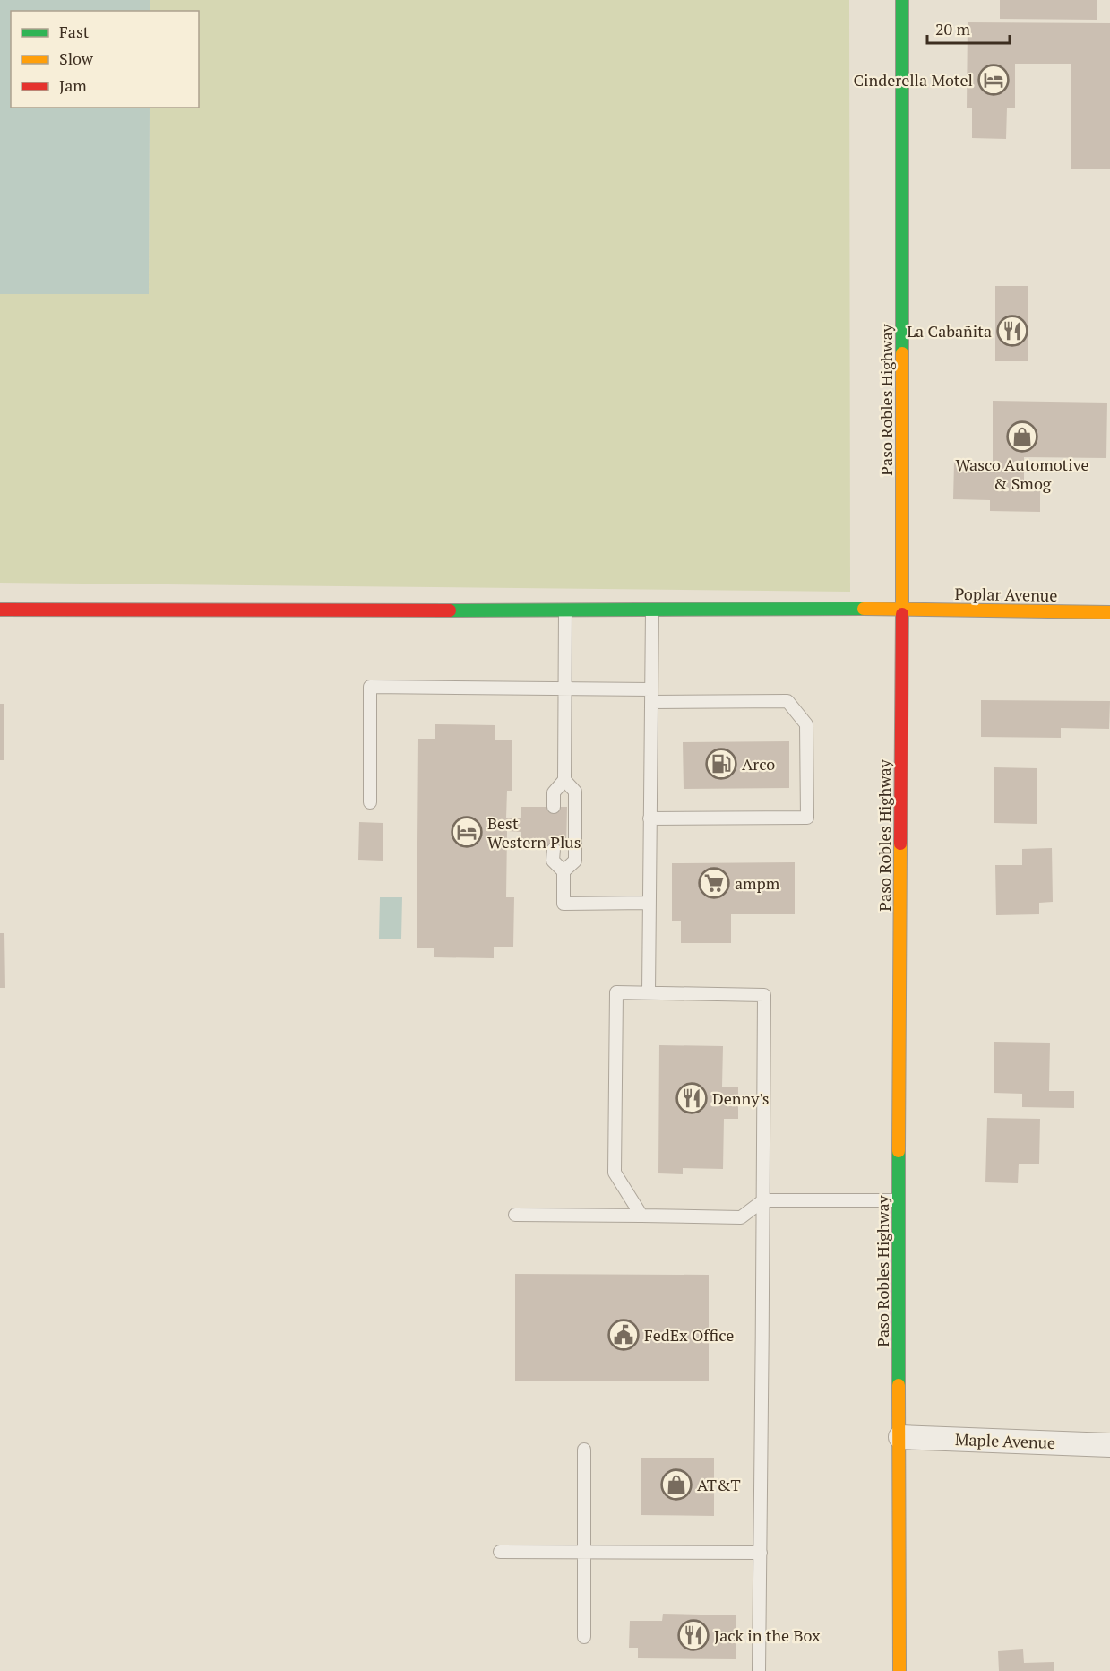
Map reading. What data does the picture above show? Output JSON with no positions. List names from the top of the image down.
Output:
{
  "streets": {
    "main road": ["Paso Robles Highway", "Poplar Avenue"],
    "street": ["Maple Avenue"]
  },
  "crossings": [
    ["Paso Robles Highway", "Poplar Avenue"],
    ["Paso Robles Highway", "Maple Avenue"]
  ],
  "places": {
    "hotel": ["Cinderella Motel", "Best Western Plus"],
    "restaurant": ["La Cabañita", "Denny's", "Jack in the Box"],
    "shop": ["Wasco Automotive & Smog", "AT&T"],
    "fuel station": ["Arco"],
    "supermarket": ["ampm"],
    "public building": ["FedEx Office"]
  },
  "legend": ["Fast", "Slow", "Jam"],
  "scale_bar": "20 m"
}
